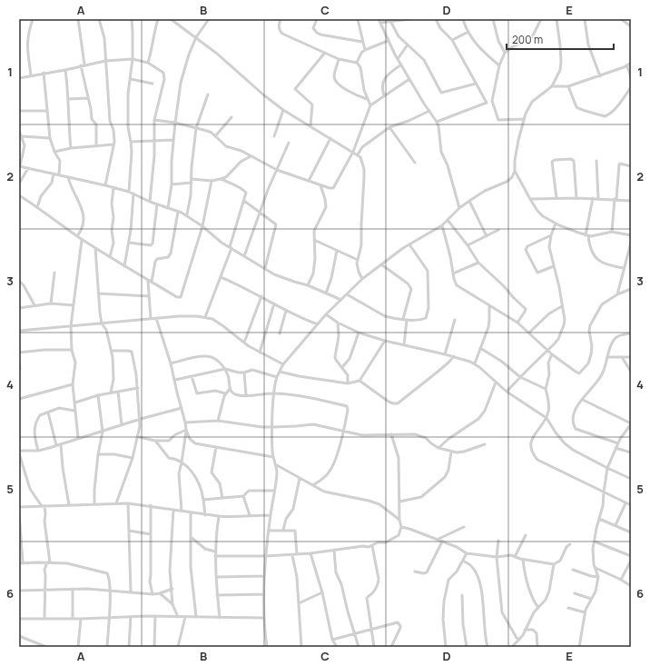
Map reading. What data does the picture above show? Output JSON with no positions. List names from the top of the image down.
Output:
{
  "scale_bar": "200 m",
  "grid": {
    "columns": [
      "A",
      "B",
      "C",
      "D",
      "E"
    ],
    "rows": [
      "1",
      "2",
      "3",
      "4",
      "5",
      "6"
    ]
  }
}
